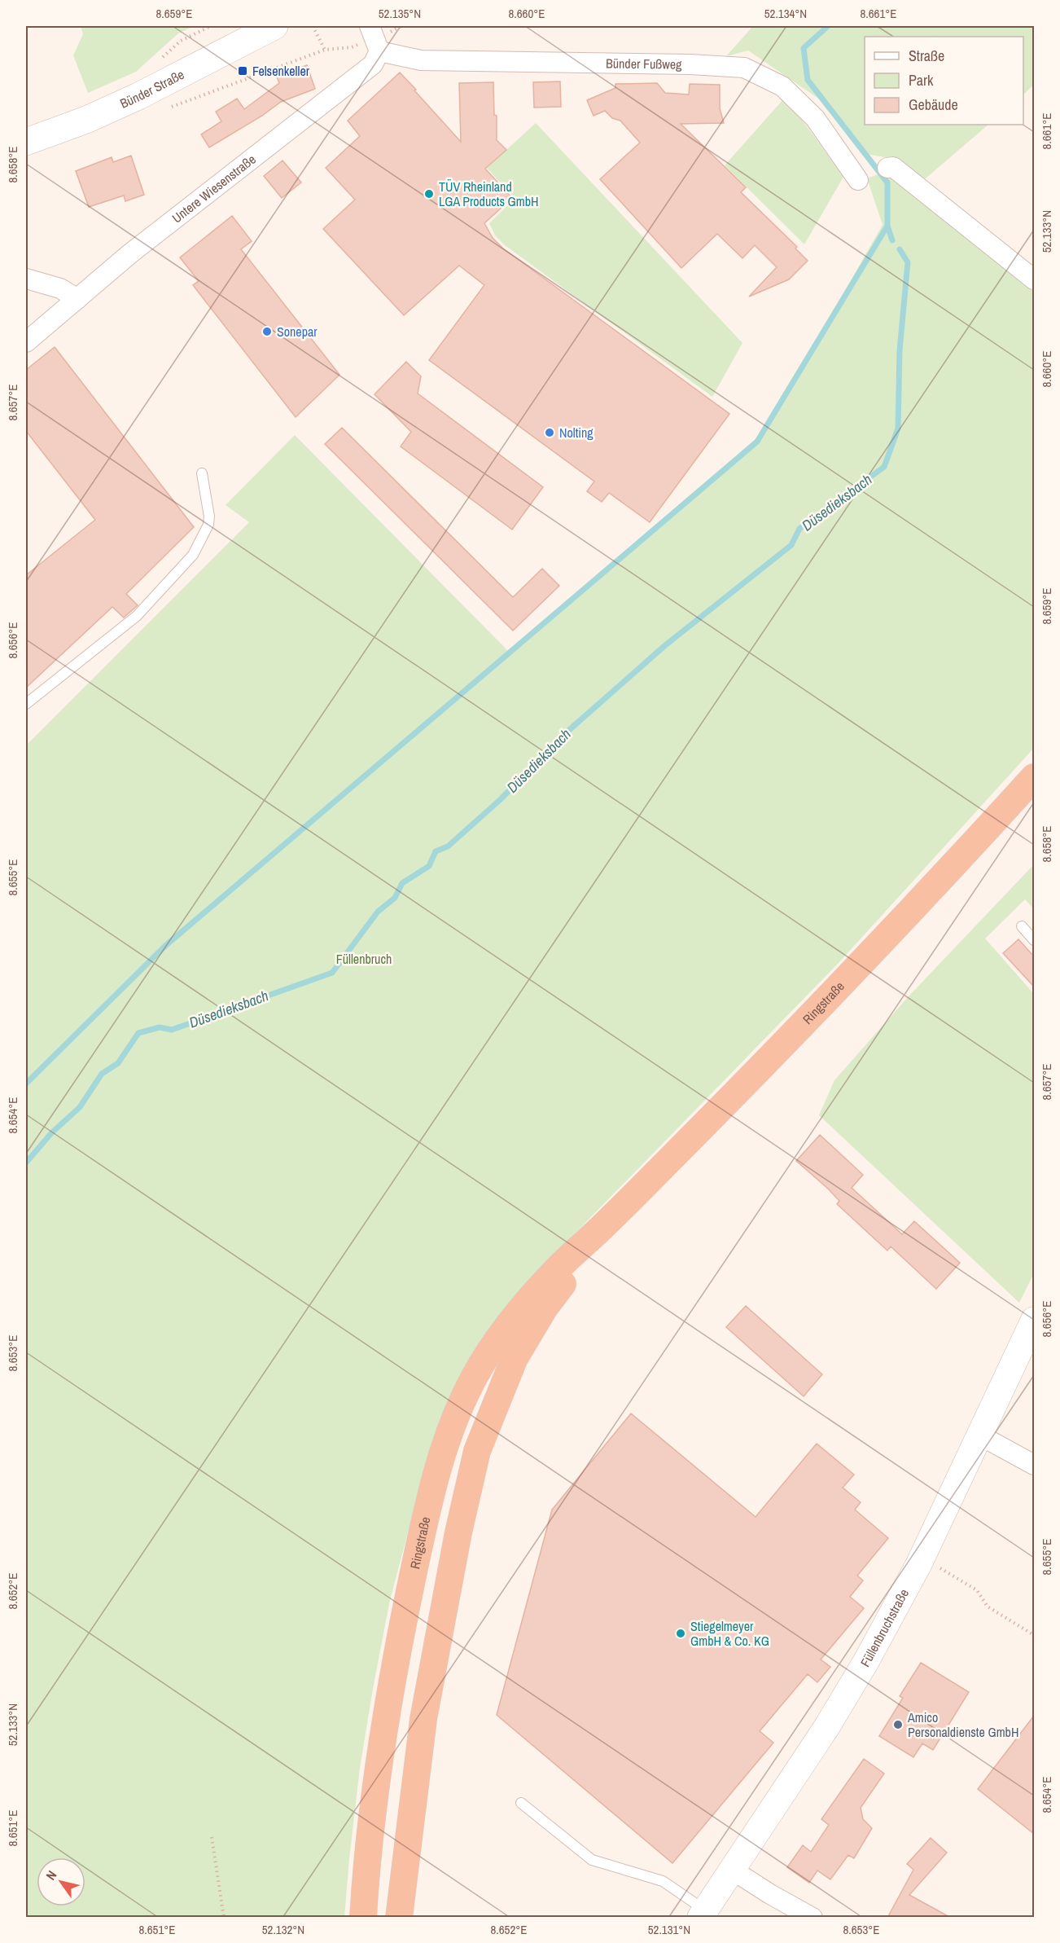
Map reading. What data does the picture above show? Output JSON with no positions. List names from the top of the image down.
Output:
{
  "streets": {
    "highway": ["Ringstraße"],
    "main road": ["Bünder Straße"],
    "street": ["Bünder Fußweg", "Untere Wiesenstraße", "Füllenbruchstraße"]
  },
  "crossings": [
    ["Bünder Fußweg", "Untere Wiesenstraße"]
  ],
  "water": ["Düsedieksbach"],
  "parks": ["Füllenbruch"],
  "places": {
    "transit": ["Felsenkeller"],
    "other": [
      "TÜV Rheinland LGA Products GmbH",
      "Sonepar",
      "Nolting",
      "Stiegelmeyer GmbH & Co. KG",
      "Amico Personaldienste GmbH"
    ]
  },
  "legend": ["Straße", "Park", "Gebäude"],
  "north": "top left",
  "coordinates": [
    "8.659°E",
    "52.135°N",
    "8.660°E",
    "52.134°N",
    "8.661°E",
    "8.658°E",
    "52.133°N",
    "8.657°E",
    "8.656°E",
    "8.655°E",
    "8.654°E",
    "8.653°E",
    "8.652°E",
    "8.651°E",
    "52.132°N",
    "52.131°N"
  ]
}
